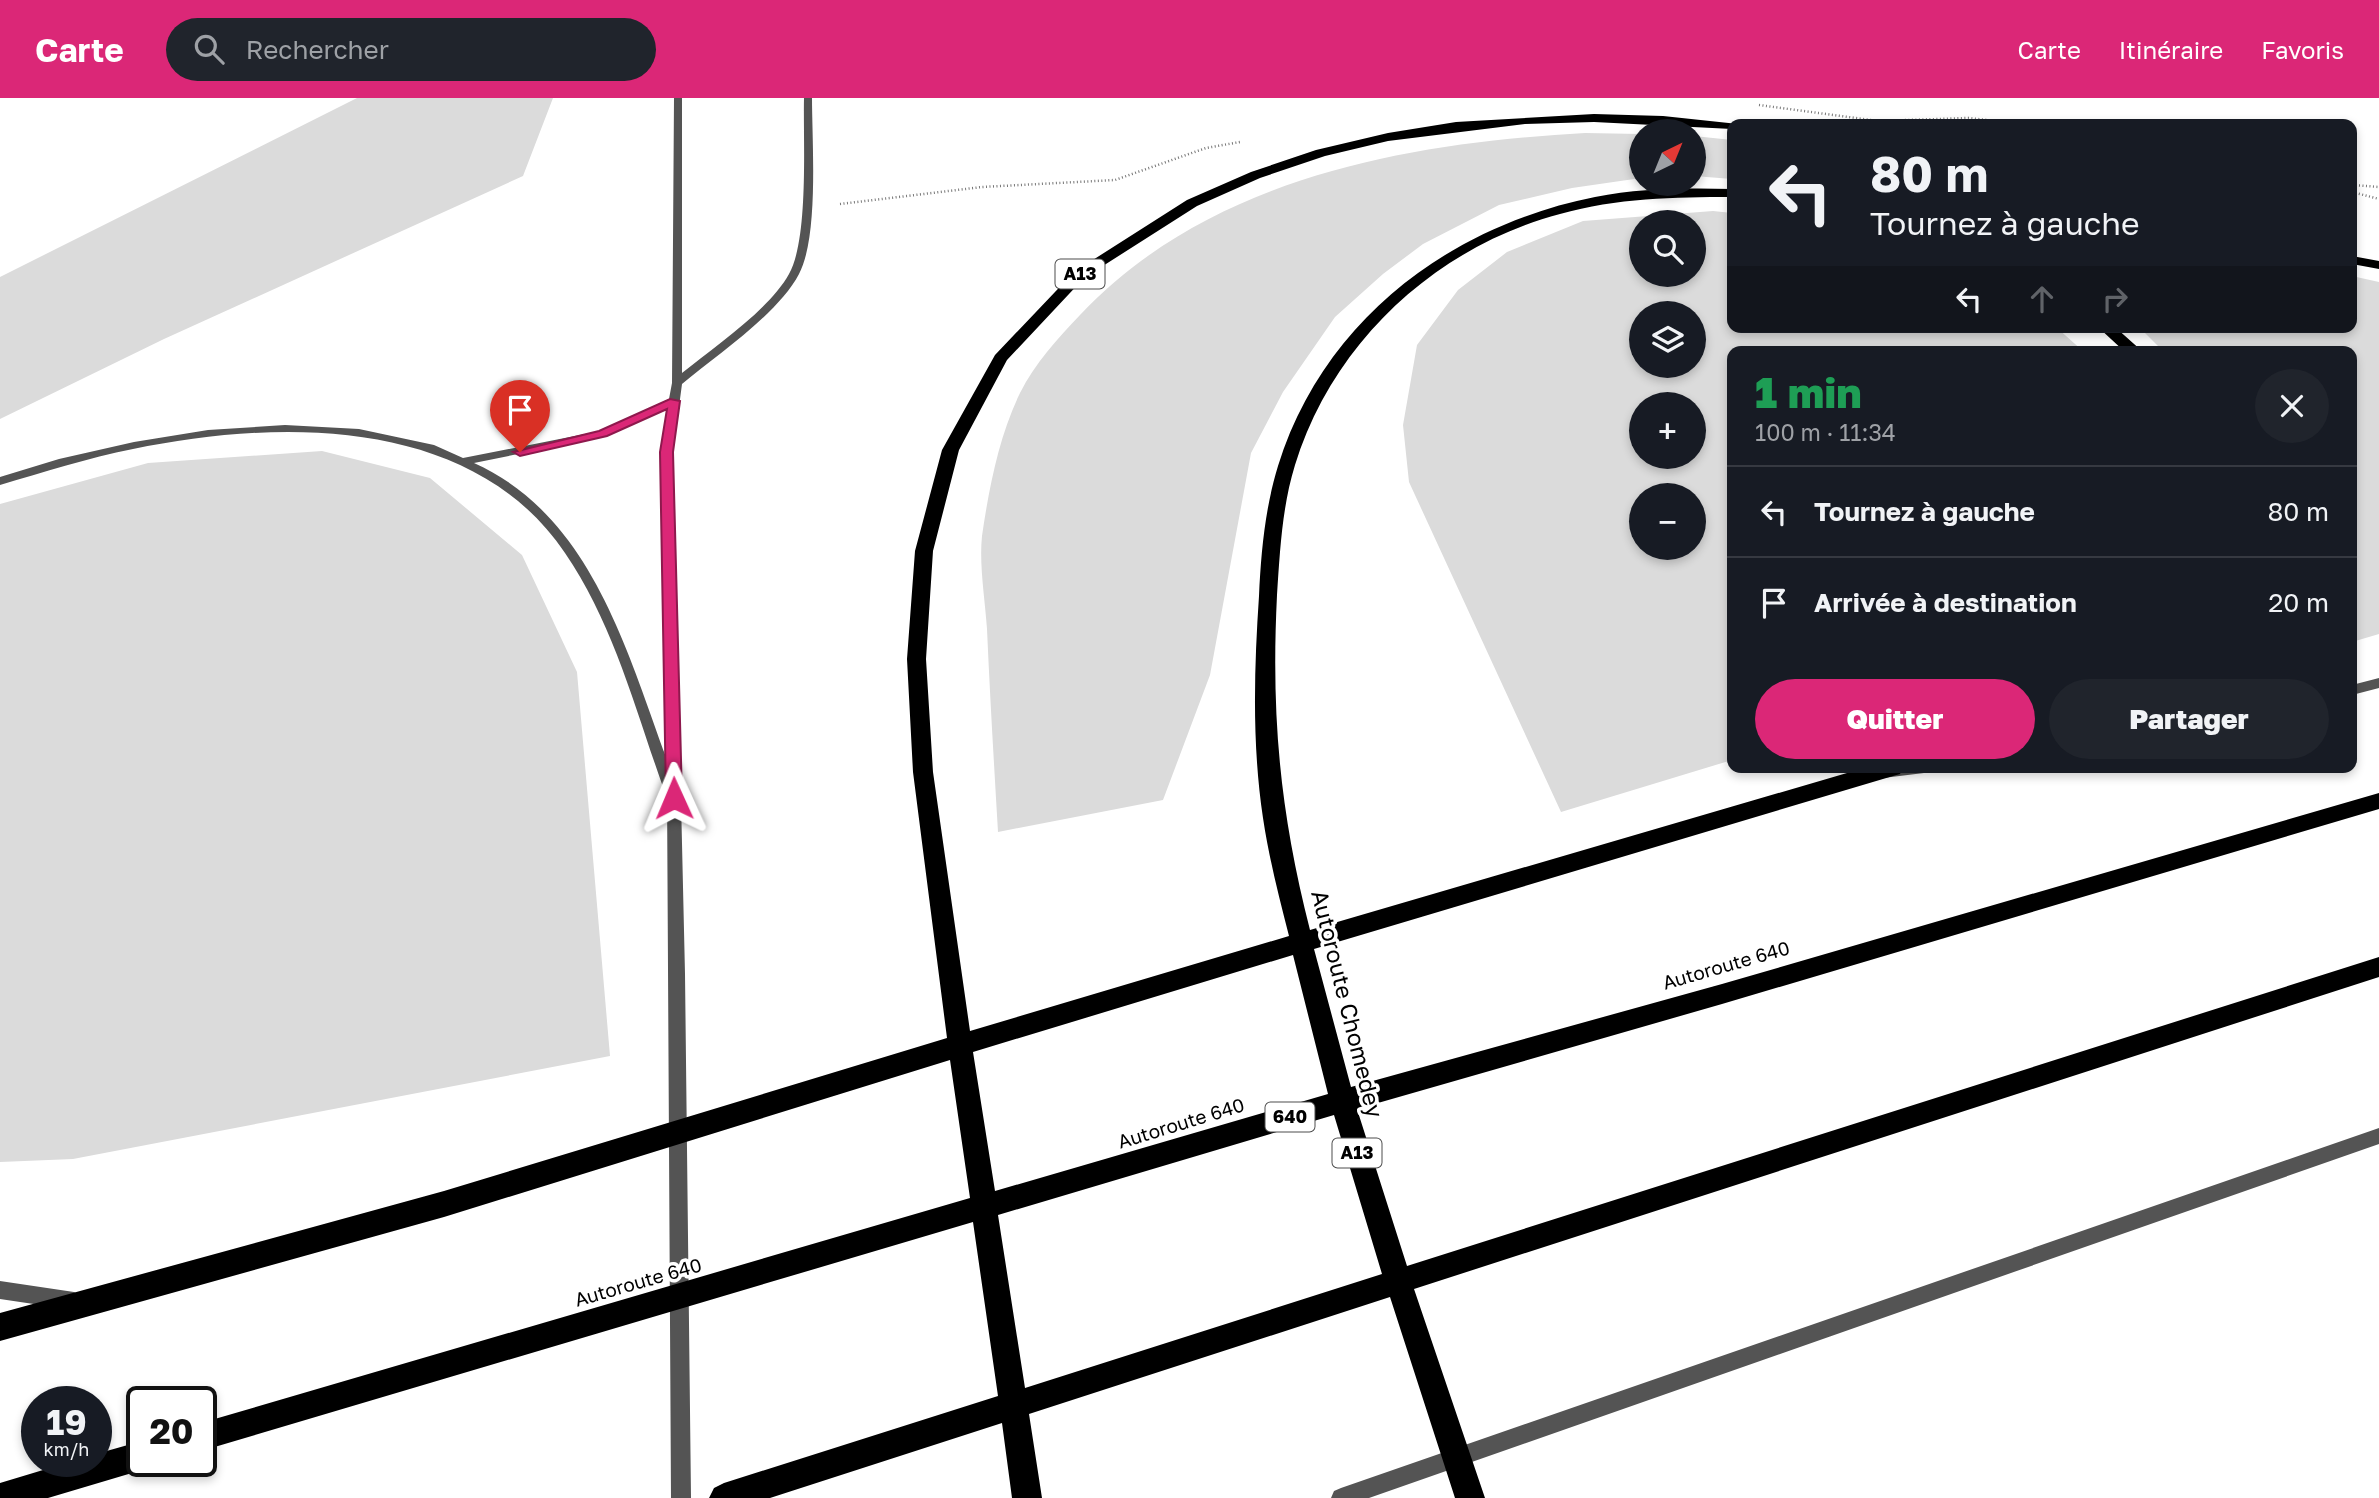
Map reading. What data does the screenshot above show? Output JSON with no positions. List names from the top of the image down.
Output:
{
  "streets": {
    "highway": [
      "A13",
      "Autoroute 640",
      "Autoroute Chomedey",
      "640"
    ]
  },
  "north": "top right",
  "page": {
    "header": "Carte",
    "search": "Rechercher",
    "nav": ["Carte", "Itinéraire", "Favoris"],
    "map_buttons": ["+", "−"],
    "turn": ["80 m", "Tournez à gauche"],
    "heading": ["1 min", "100 m · 11:34"],
    "list": [
      {
        "name": "Tournez à gauche",
        "value": "80 m"
      },
      {
        "name": "Arrivée à destination",
        "value": "20 m"
      }
    ],
    "buttons": ["Quitter", "Partager"],
    "speed": "19 km/h",
    "limit": "20"
  }
}
